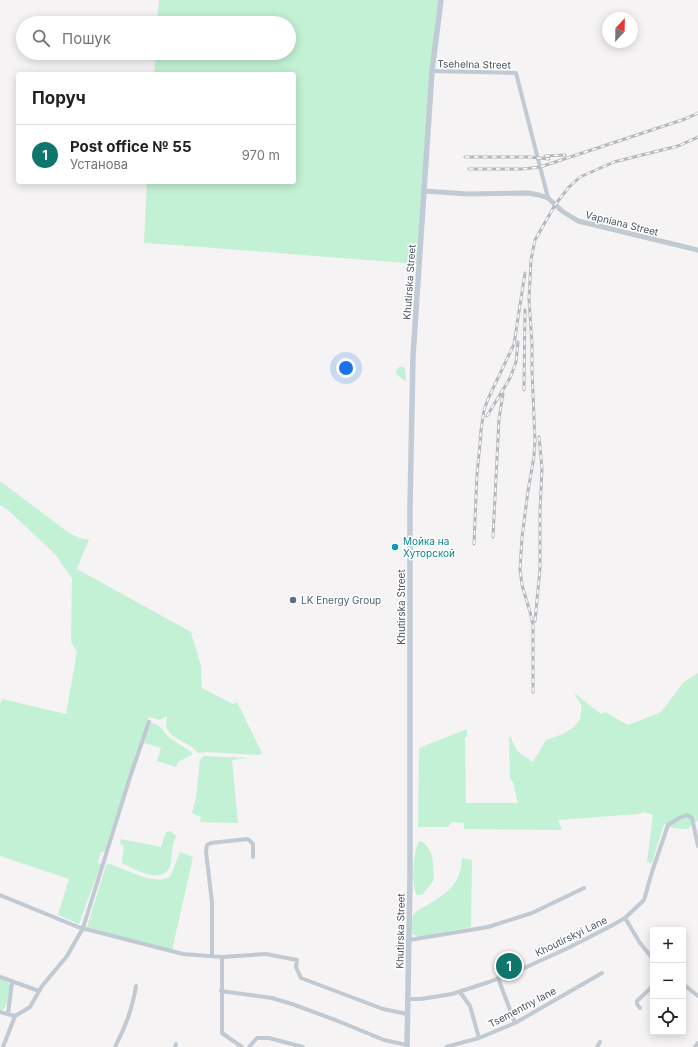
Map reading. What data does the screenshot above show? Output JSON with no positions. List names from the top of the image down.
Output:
{
  "streets": {
    "main road": ["Khutirska Street"],
    "street": [
      "Tsehelna Street",
      "Vapniana Street",
      "Khoutirskyi Lane",
      "Tsementny lane"
    ]
  },
  "crossings": [
    ["Tsehelna Street", "Vapniana Street"],
    ["Tsehelna Street", "Khutirska Street"],
    ["Khutirska Street", "Khoutirskyi Lane"]
  ],
  "places": ["Мойка на Хуторской", "LK Energy Group"],
  "north": "top",
  "page": {
    "search": "Пошук",
    "heading": "Поруч",
    "list": [
      {
        "mark": "1",
        "name": "Post office № 55",
        "note": "Установа",
        "value": "970 m"
      }
    ],
    "map_buttons": ["+", "−"],
    "pins": "1"
  }
}
